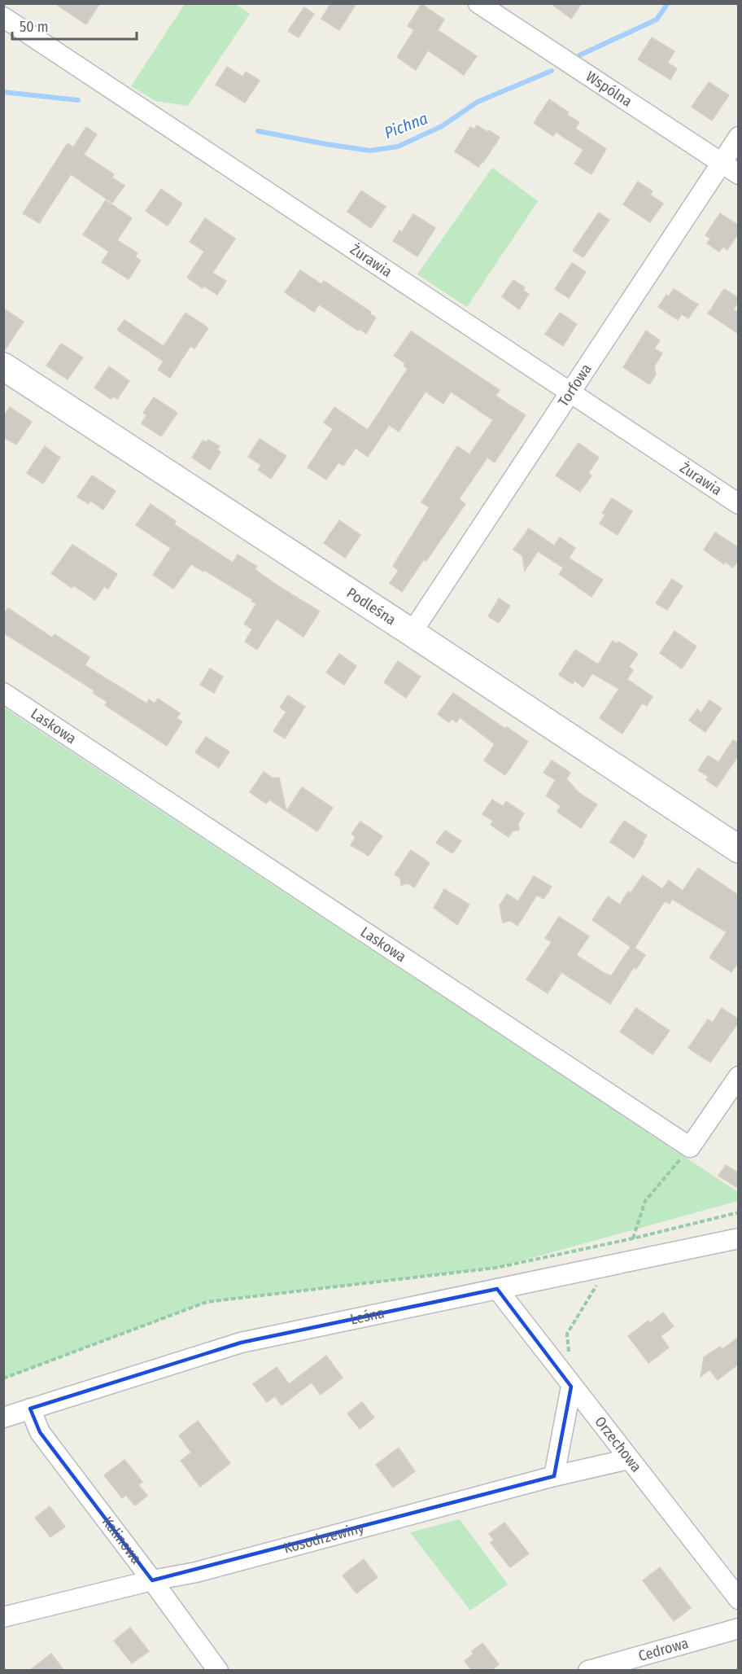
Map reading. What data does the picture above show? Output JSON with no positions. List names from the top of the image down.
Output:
{
  "streets": {
    "street": [
      "Wspólna",
      "Żurawia",
      "Torfowa",
      "Podleśna",
      "Laskowa",
      "Leśna",
      "Orzechowa",
      "Kosodrzewiny",
      "Kalinowa",
      "Cedrowa"
    ]
  },
  "crossings": [
    ["Wspólna", "Torfowa"],
    ["Żurawia", "Torfowa"],
    ["Torfowa", "Podleśna"],
    ["Leśna", "Orzechowa"],
    ["Leśna", "Kalinowa"],
    ["Orzechowa", "Kosodrzewiny"],
    ["Kosodrzewiny", "Kalinowa"]
  ],
  "water": ["Pichna"],
  "scale_bar": "50 m"
}
